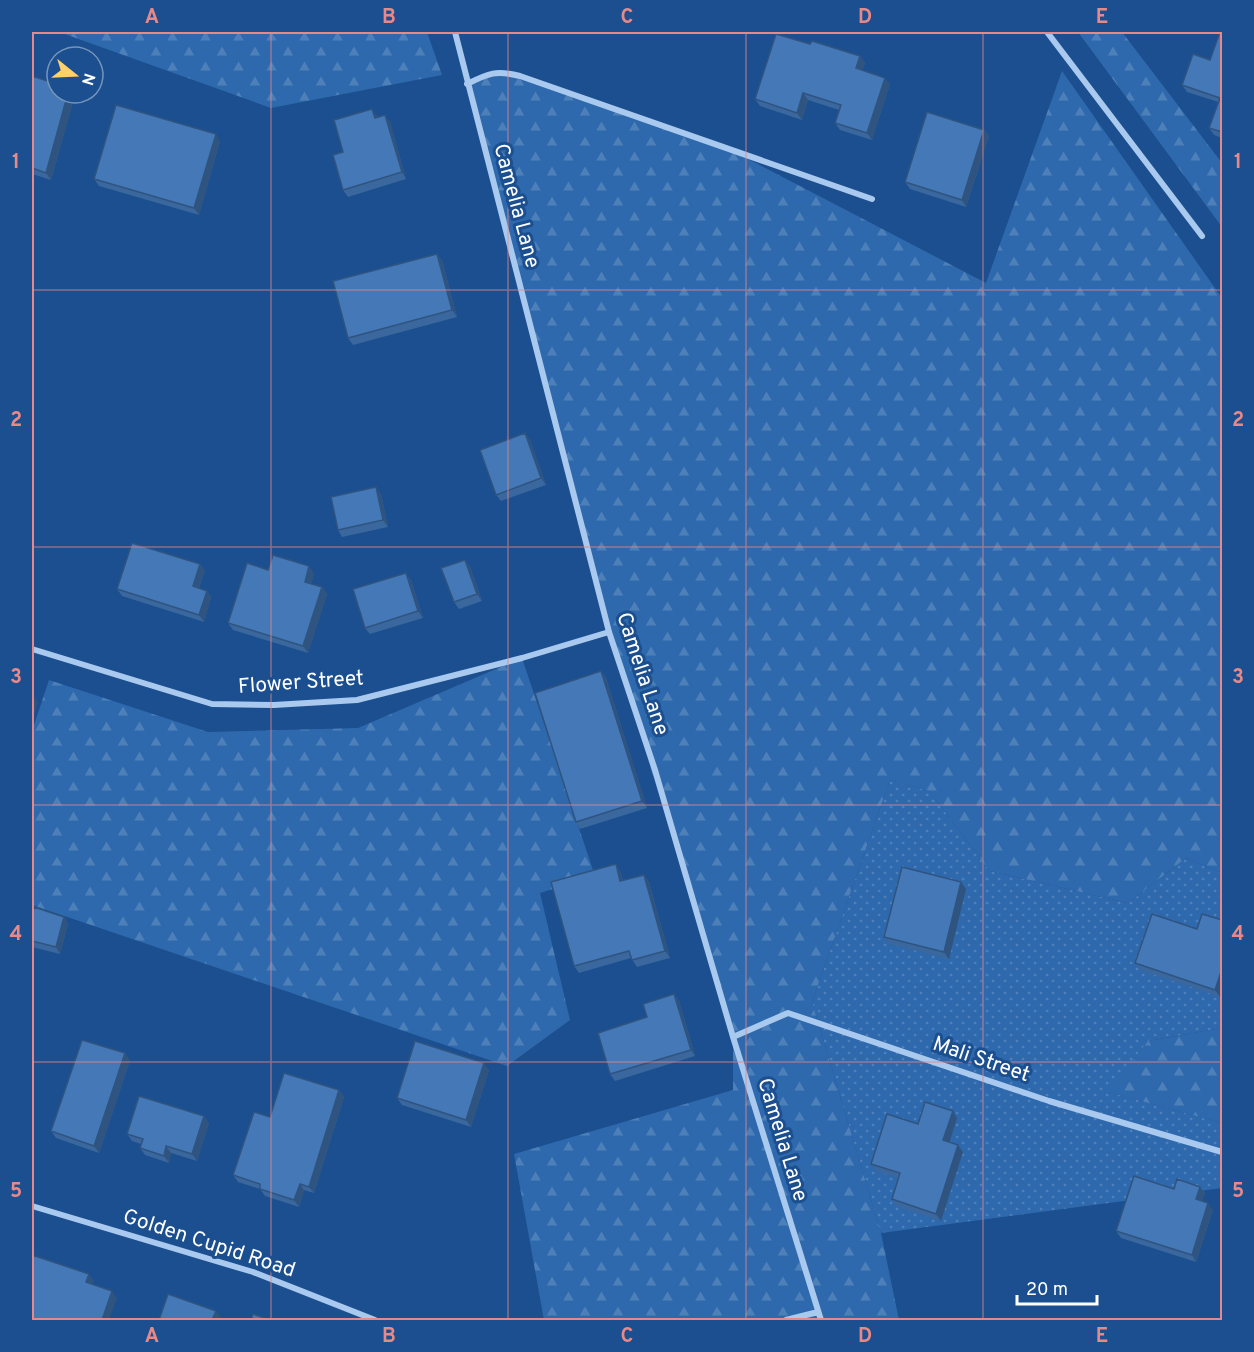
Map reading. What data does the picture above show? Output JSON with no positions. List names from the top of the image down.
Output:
{
  "streets": {
    "street": [
      "Camelia Lane",
      "Flower Street",
      "Mali Street",
      "Golden Cupid Road"
    ]
  },
  "crossings": [
    ["Camelia Lane", "Flower Street"],
    ["Camelia Lane", "Mali Street"]
  ],
  "scale_bar": "20 m",
  "north": "right",
  "grid": {
    "columns": [
      "A",
      "B",
      "C",
      "D",
      "E"
    ],
    "rows": [
      "1",
      "2",
      "3",
      "4",
      "5"
    ]
  }
}
